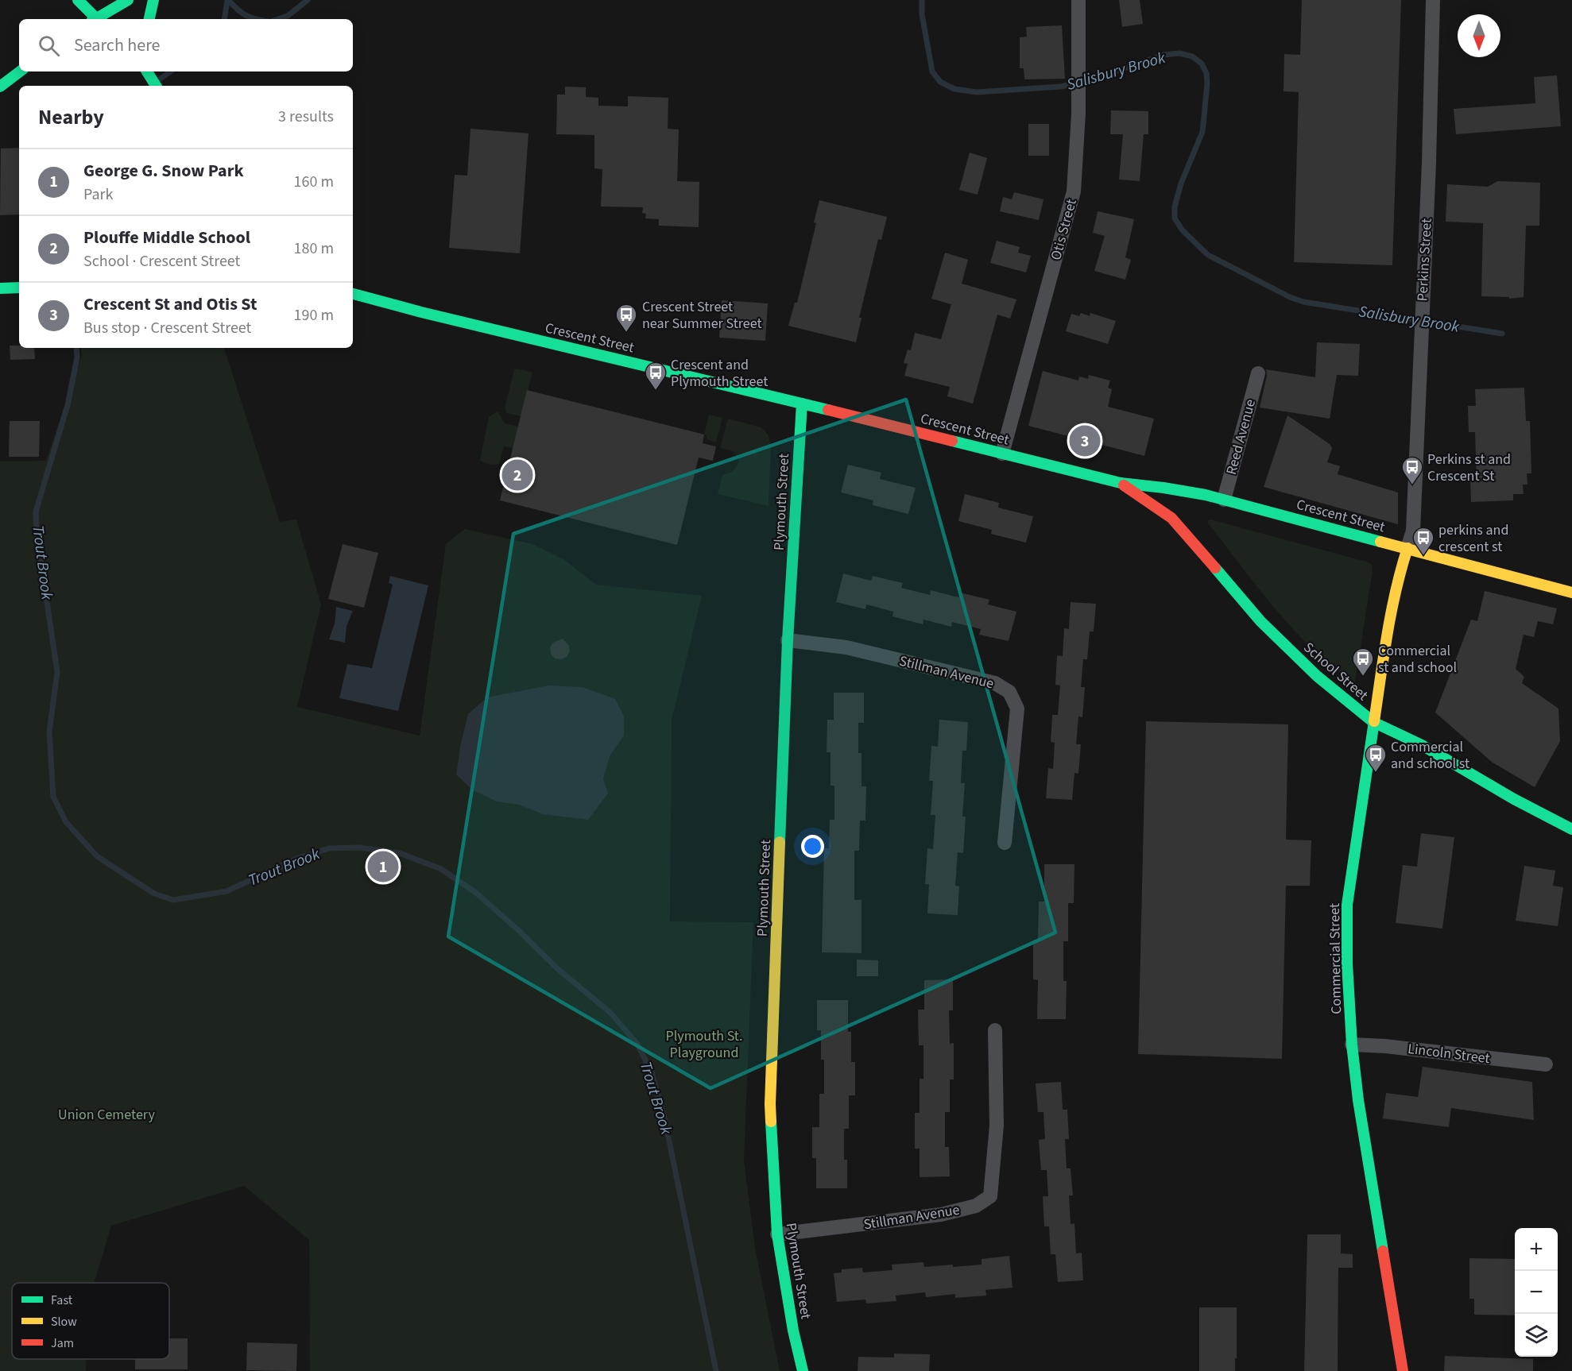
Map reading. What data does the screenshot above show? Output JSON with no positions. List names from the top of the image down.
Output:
{
  "streets": {
    "main road": [
      "Crescent Street",
      "Plymouth Street",
      "School Street",
      "Commercial Street"
    ],
    "street": [
      "Otis Street",
      "Perkins Street",
      "Reed Avenue",
      "Stillman Avenue",
      "Lincoln Street"
    ]
  },
  "crossings": [
    ["Otis Street", "Crescent Street"],
    ["Perkins Street", "Crescent Street"],
    ["Perkins Street", "Commercial Street"],
    ["Crescent Street", "Reed Avenue"],
    ["Crescent Street", "Plymouth Street"],
    ["Crescent Street", "School Street"],
    ["Crescent Street", "Commercial Street"],
    ["Plymouth Street", "Stillman Avenue"],
    ["School Street", "Commercial Street"],
    ["Commercial Street", "Lincoln Street"]
  ],
  "water": ["Salisbury Brook", "Trout Brook"],
  "parks": ["Plymouth St. Playground", "Union Cemetery"],
  "places": {
    "bus stop": [
      "Crescent Street near Summer Street",
      "Crescent and Plymouth Street",
      "Perkins st and Crescent St",
      "perkins and crescent st",
      "Commercial st and school",
      "Commercial and school st"
    ]
  },
  "legend": ["Fast", "Slow", "Jam"],
  "north": "bottom",
  "page": {
    "search": "Search here",
    "heading": ["Nearby", "3 results"],
    "list": [
      {
        "mark": "1",
        "name": "George G. Snow Park",
        "note": "Park",
        "value": "160 m"
      },
      {
        "mark": "2",
        "name": "Plouffe Middle School",
        "note": "School · Crescent Street",
        "value": "180 m"
      },
      {
        "mark": "3",
        "name": "Crescent St and Otis St",
        "note": "Bus stop · Crescent Street",
        "value": "190 m"
      }
    ],
    "pins": ["3", "2", "1"],
    "map_buttons": ["+", "−"]
  }
}
